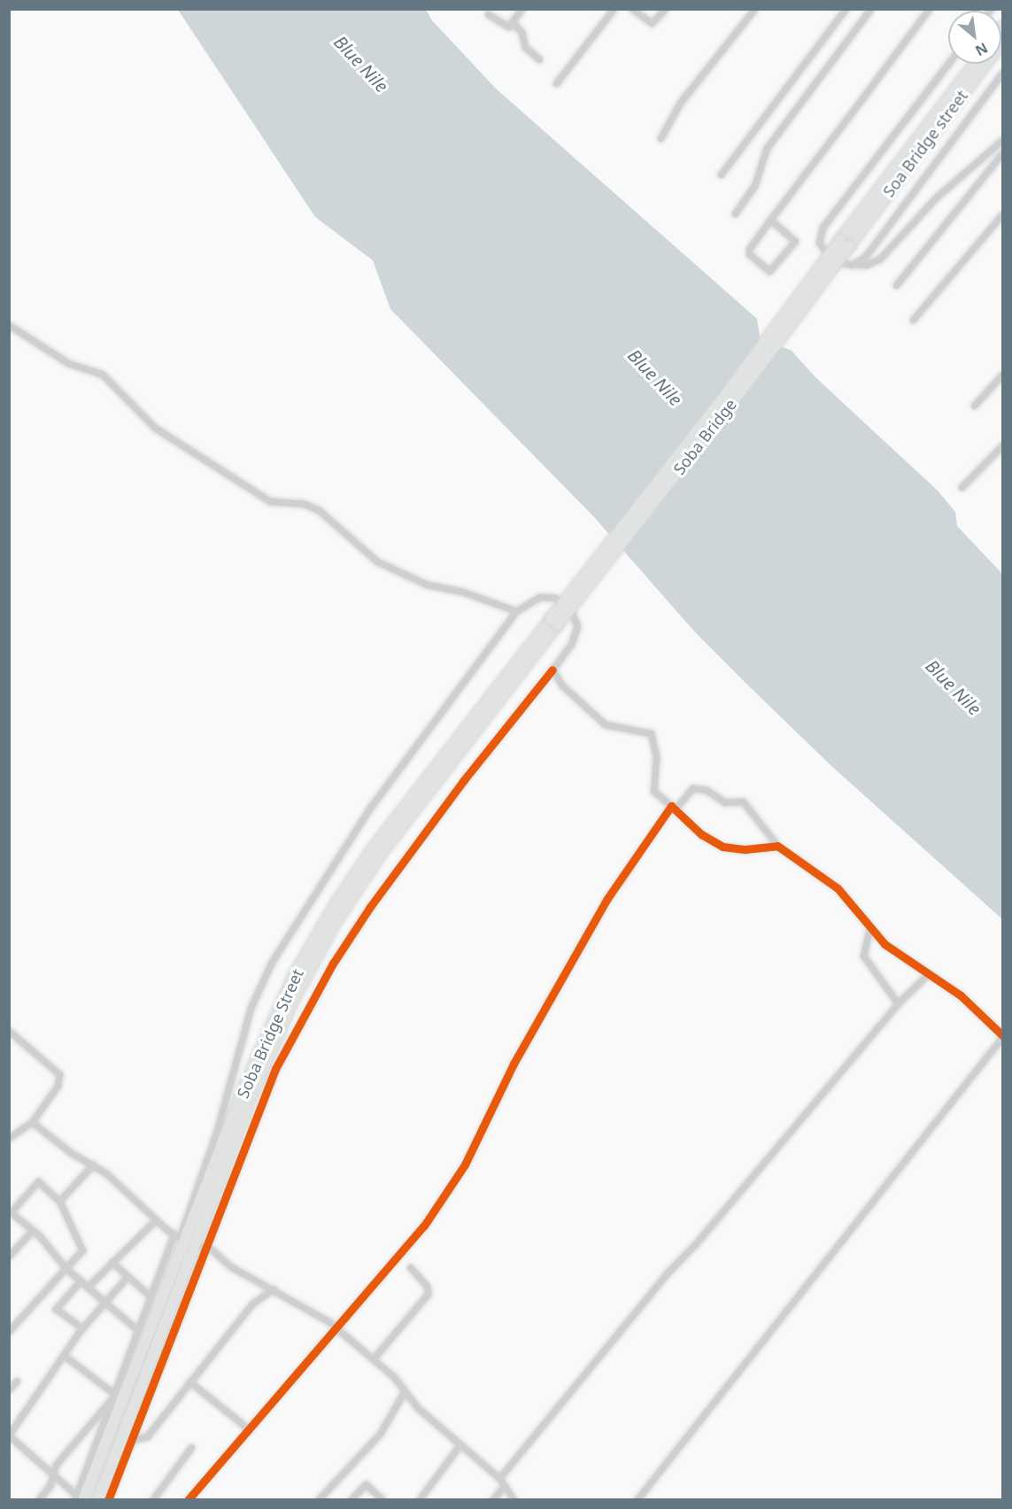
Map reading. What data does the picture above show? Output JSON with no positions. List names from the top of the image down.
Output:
{
  "streets": {
    "highway": ["Soa Bridge street", "Soba Bridge", "Soba Bridge Street"]
  },
  "crossings": [
    ["Soa Bridge street", "Soba Bridge"],
    ["Soba Bridge", "Soba Bridge Street"]
  ],
  "water": ["Blue Nile"],
  "north": "bottom right"
}
